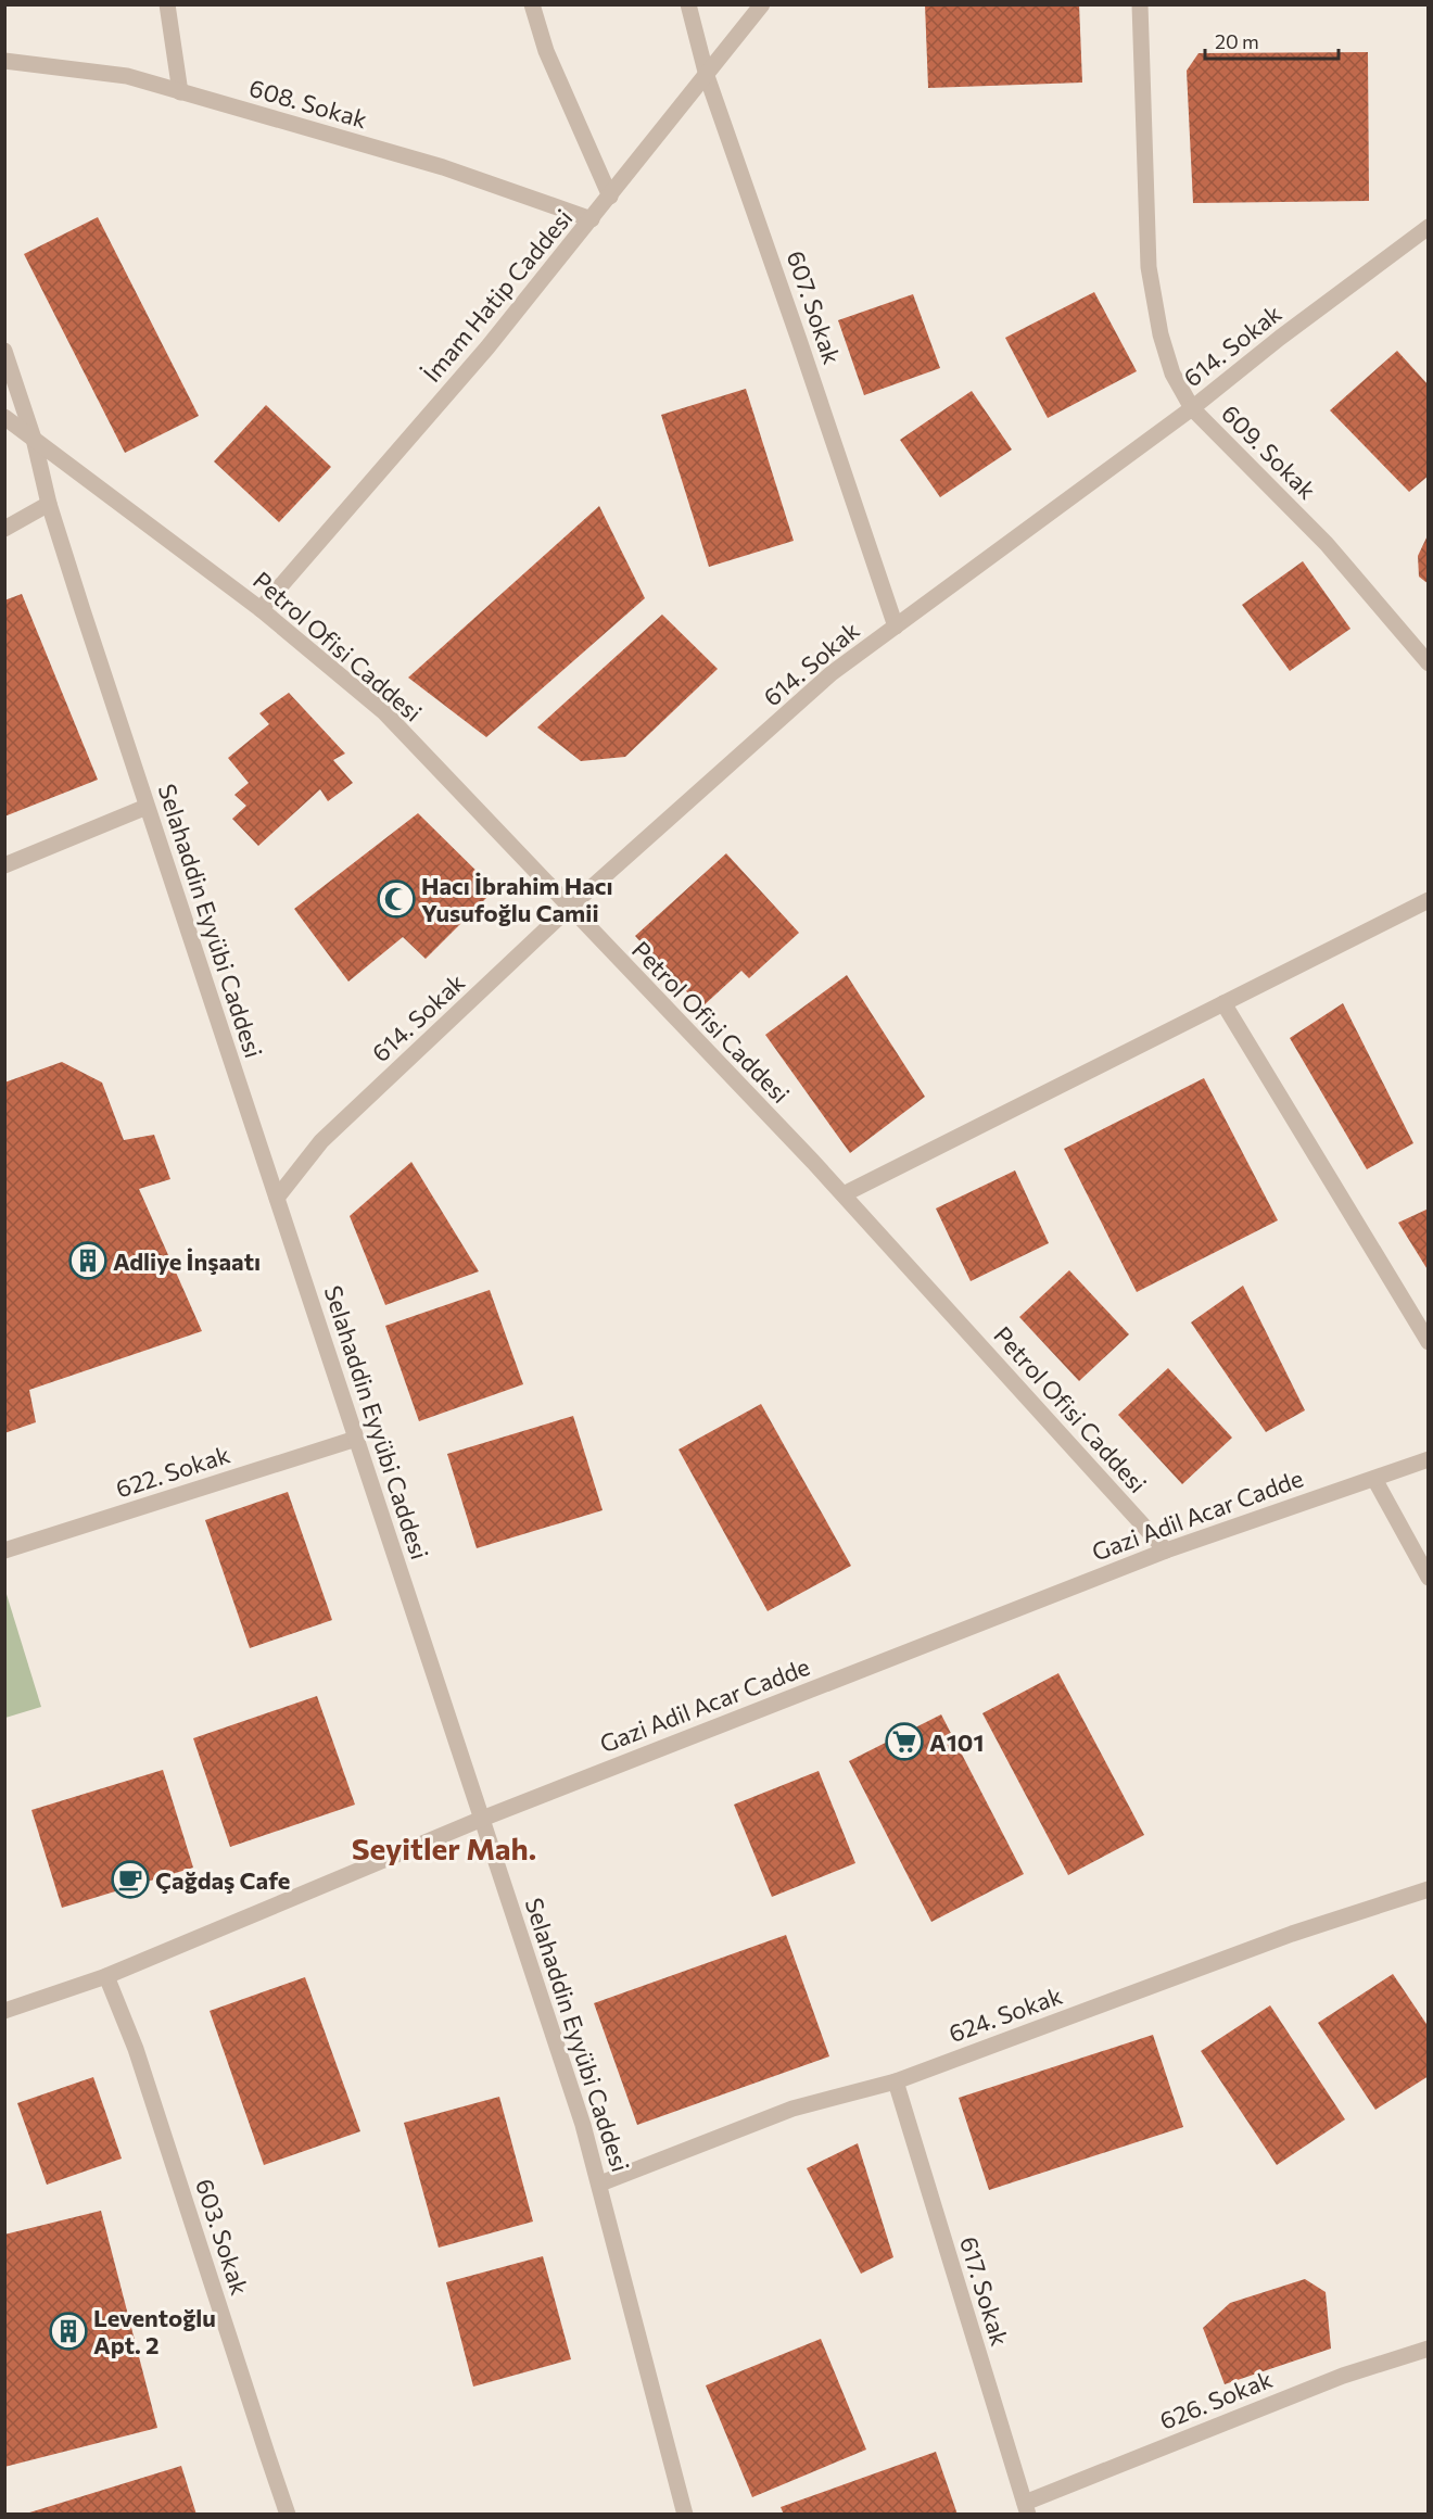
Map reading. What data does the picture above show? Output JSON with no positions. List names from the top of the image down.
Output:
{
  "streets": {
    "street": [
      "608. Sokak",
      "İmam Hatip Caddesi",
      "607. Sokak",
      "614. Sokak",
      "609. Sokak",
      "Petrol Ofisi Caddesi",
      "Selahaddin Eyyübi Caddesi",
      "622. Sokak",
      "Gazi Adil Acar Cadde",
      "624. Sokak",
      "603. Sokak",
      "617. Sokak",
      "626. Sokak"
    ]
  },
  "crossings": [
    ["608. Sokak", "İmam Hatip Caddesi"],
    ["İmam Hatip Caddesi", "607. Sokak"],
    ["İmam Hatip Caddesi", "Petrol Ofisi Caddesi"],
    ["607. Sokak", "614. Sokak"],
    ["614. Sokak", "609. Sokak"],
    ["614. Sokak", "Petrol Ofisi Caddesi"],
    ["614. Sokak", "Selahaddin Eyyübi Caddesi"],
    ["Petrol Ofisi Caddesi", "Selahaddin Eyyübi Caddesi"],
    ["Petrol Ofisi Caddesi", "Gazi Adil Acar Cadde"],
    ["Selahaddin Eyyübi Caddesi", "622. Sokak"],
    ["Selahaddin Eyyübi Caddesi", "Gazi Adil Acar Cadde"],
    ["Selahaddin Eyyübi Caddesi", "624. Sokak"],
    ["Gazi Adil Acar Cadde", "603. Sokak"],
    ["624. Sokak", "617. Sokak"],
    ["617. Sokak", "626. Sokak"]
  ],
  "districts": ["Seyitler Mah."],
  "places": {
    "mosque": ["Hacı İbrahim Hacı Yusufoğlu Camii"],
    "building": ["Adliye İnşaatı", "Leventoğlu Apt. 2"],
    "supermarket": ["A101"],
    "cafe": ["Çağdaş Cafe"]
  },
  "scale_bar": "20 m"
}
